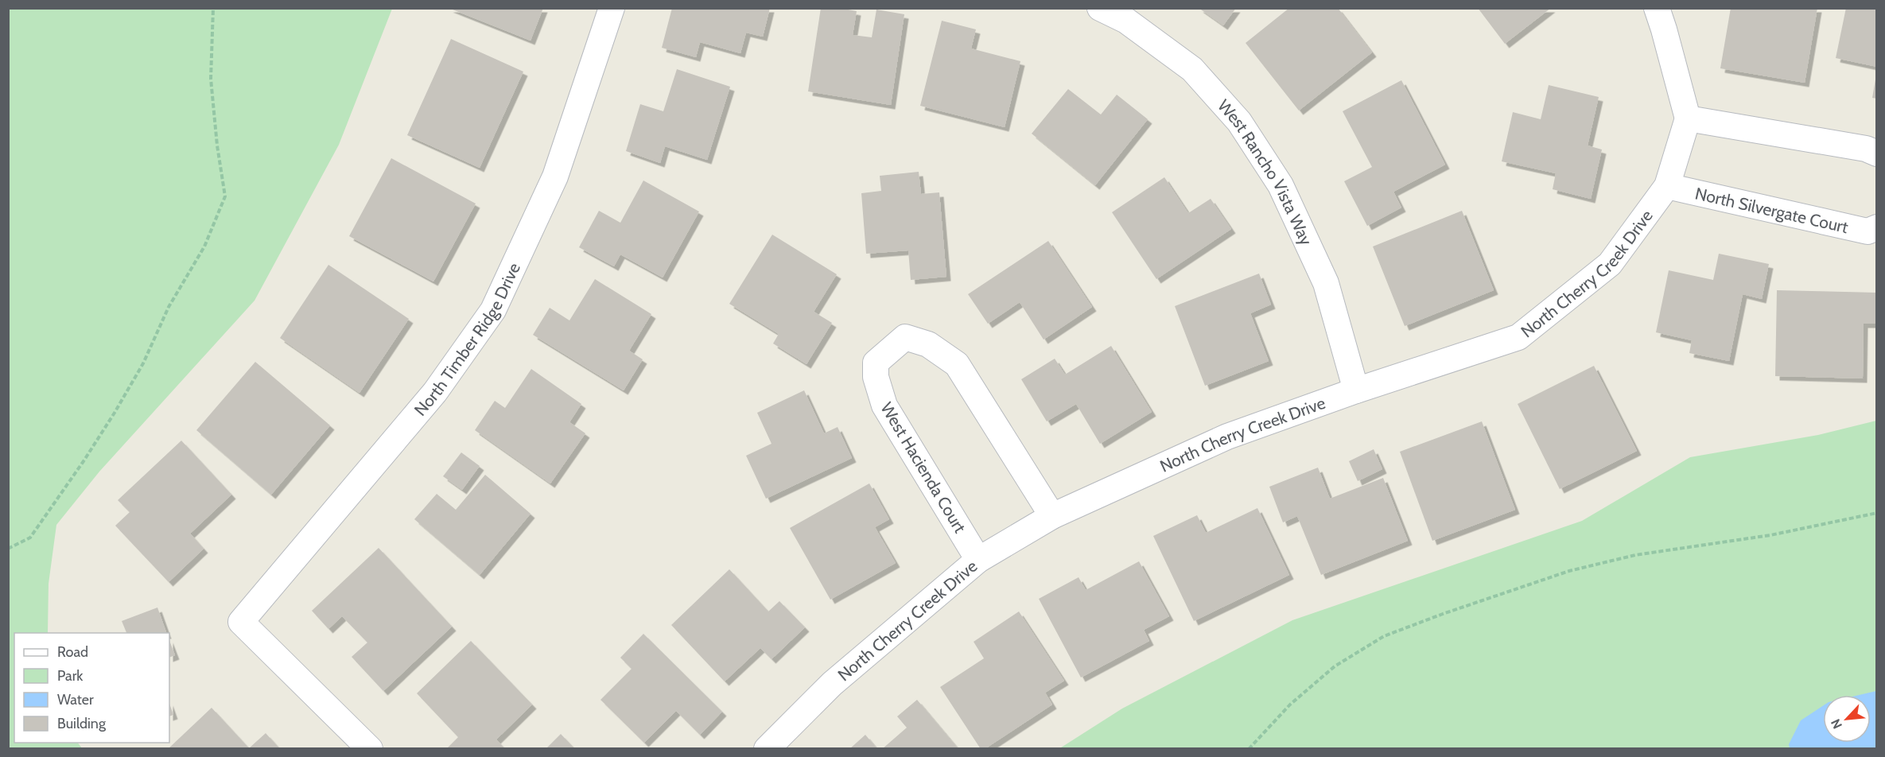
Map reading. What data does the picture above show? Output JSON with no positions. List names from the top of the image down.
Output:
{
  "streets": {
    "street": [
      "West Rancho Vista Way",
      "North Silvergate Court",
      "North Cherry Creek Drive",
      "North Timber Ridge Drive",
      "West Hacienda Court"
    ]
  },
  "crossings": [
    ["West Rancho Vista Way", "North Cherry Creek Drive"],
    ["North Silvergate Court", "North Cherry Creek Drive"],
    ["North Cherry Creek Drive", "West Hacienda Court"]
  ],
  "legend": [
    "Road",
    "Park",
    "Water",
    "Building"
  ],
  "north": "bottom left"
}
